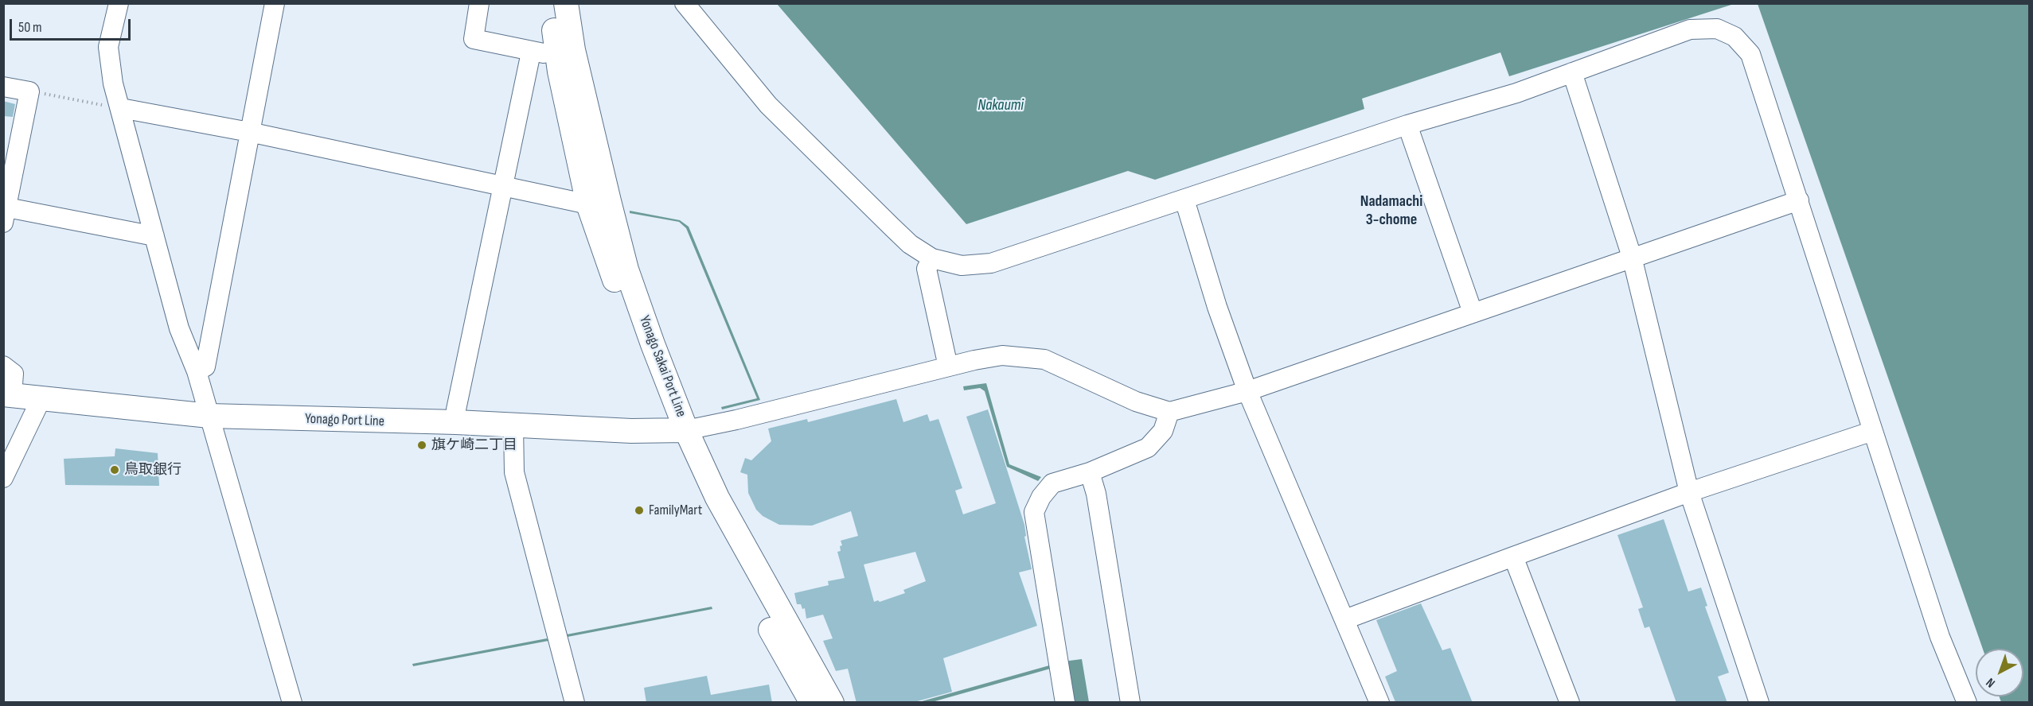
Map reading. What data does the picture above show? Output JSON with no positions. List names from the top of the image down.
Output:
{
  "streets": {
    "main road": ["Yonago Sakai Port Line", "Yonago Port Line"]
  },
  "crossings": [
    ["Yonago Sakai Port Line", "Yonago Port Line"]
  ],
  "districts": ["Nadamachi 3-chome"],
  "water": ["Nakaumi"],
  "places": ["旗ケ崎二丁目", "鳥取銀行", "FamilyMart"],
  "scale_bar": "50 m",
  "north": "bottom left"
}
